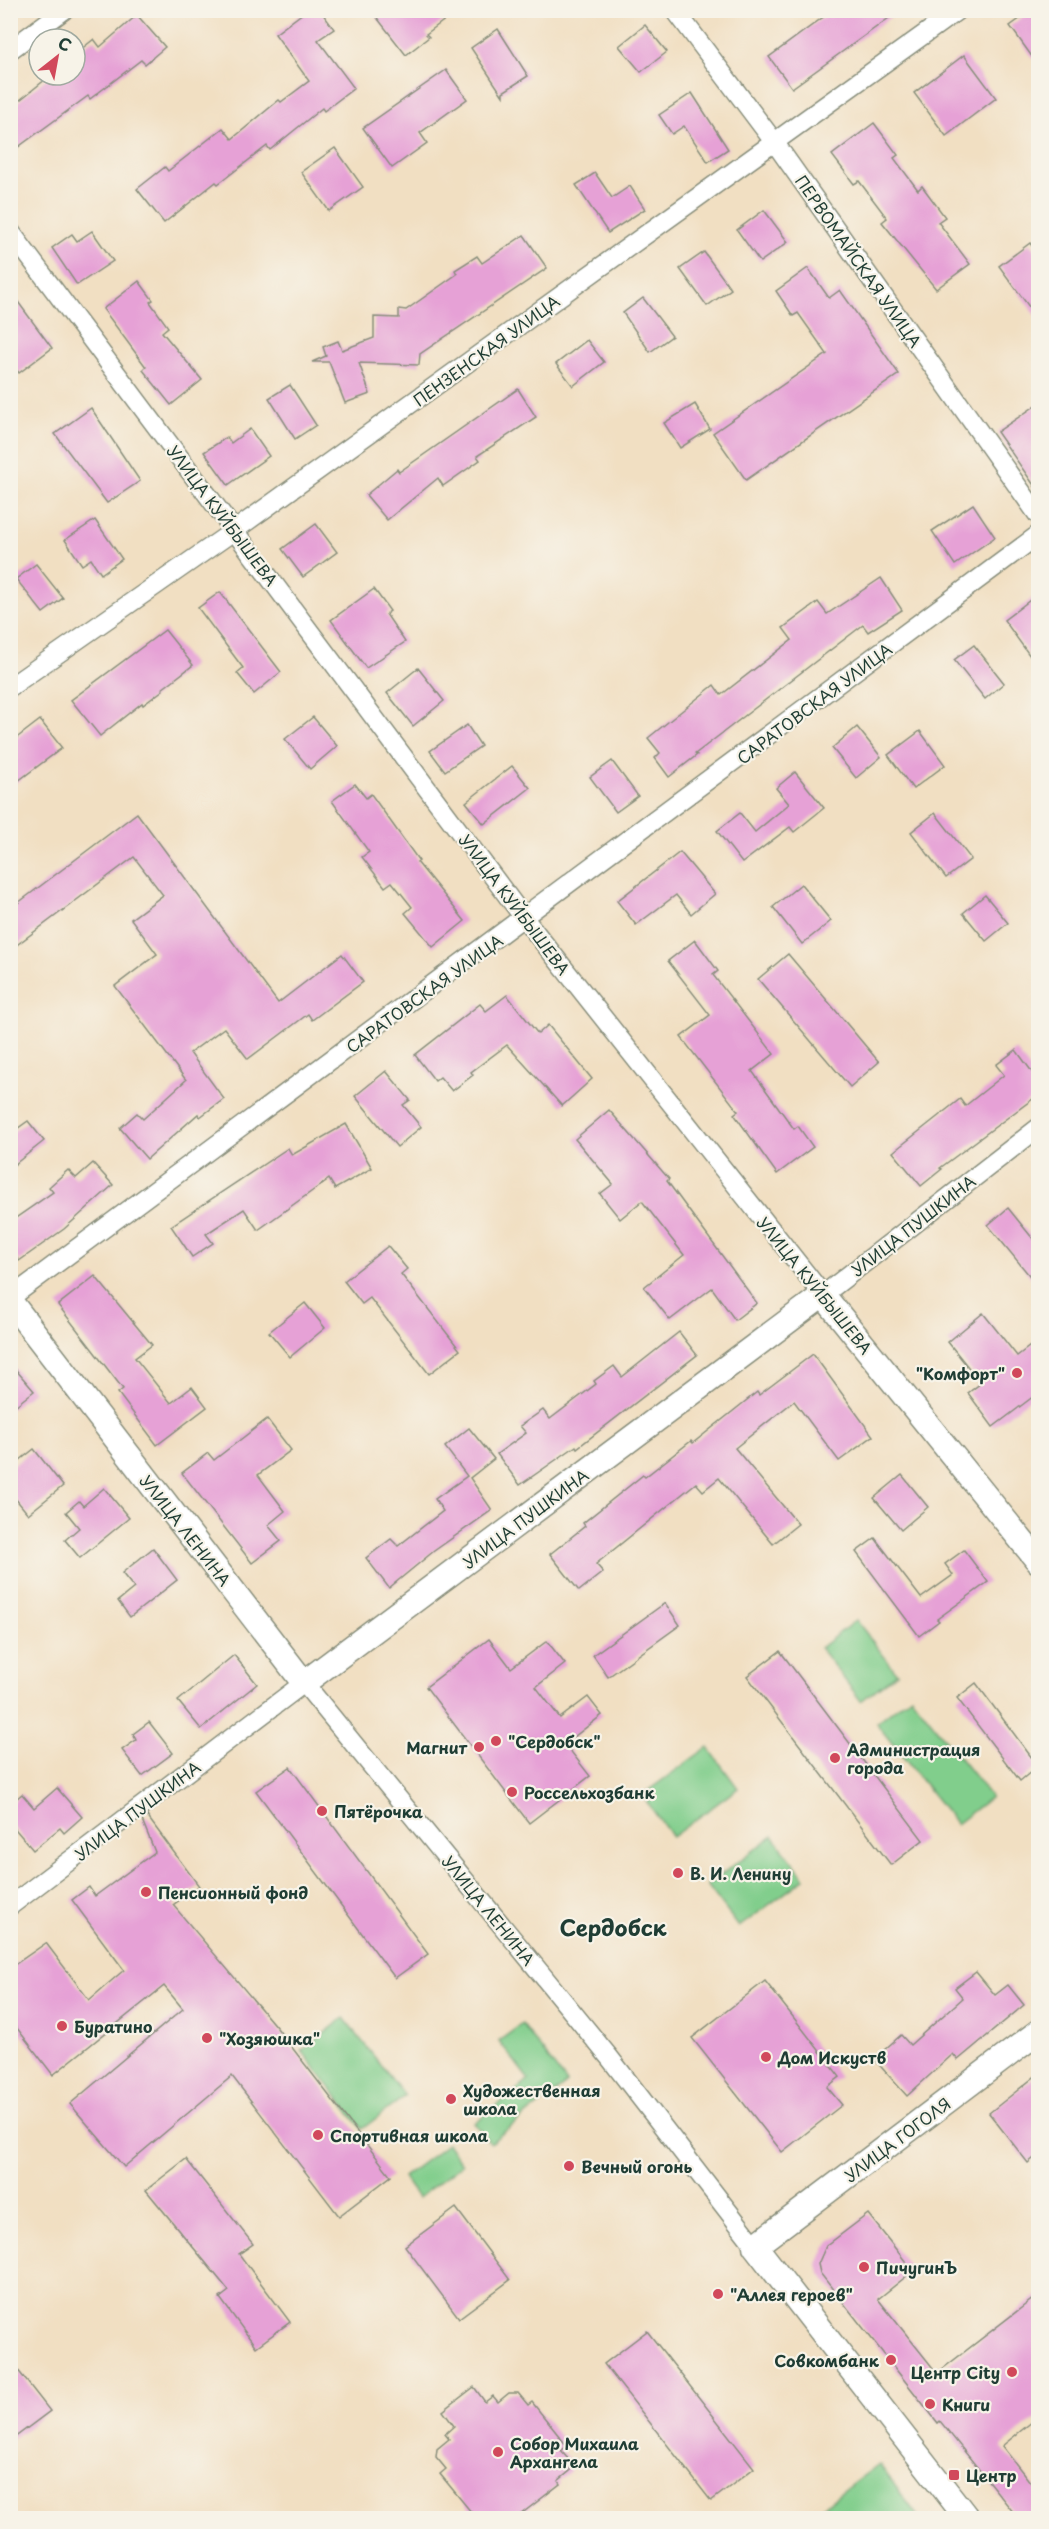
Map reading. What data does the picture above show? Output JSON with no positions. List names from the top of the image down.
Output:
{
  "streets": {
    "street": [
      "ПЕРВОМАЙСКАЯ УЛИЦА",
      "ПЕНЗЕНСКАЯ УЛИЦА",
      "УЛИЦА КУЙБЫШЕВА",
      "САРАТОВСКАЯ УЛИЦА",
      "УЛИЦА ПУШКИНА",
      "УЛИЦА ЛЕНИНА",
      "УЛИЦА ГОГОЛЯ"
    ]
  },
  "crossings": [
    ["ПЕРВОМАЙСКАЯ УЛИЦА", "ПЕНЗЕНСКАЯ УЛИЦА"],
    ["ПЕНЗЕНСКАЯ УЛИЦА", "УЛИЦА КУЙБЫШЕВА"],
    ["УЛИЦА КУЙБЫШЕВА", "САРАТОВСКАЯ УЛИЦА"],
    ["УЛИЦА КУЙБЫШЕВА", "УЛИЦА ПУШКИНА"],
    ["САРАТОВСКАЯ УЛИЦА", "УЛИЦА ЛЕНИНА"],
    ["УЛИЦА ПУШКИНА", "УЛИЦА ЛЕНИНА"],
    ["УЛИЦА ЛЕНИНА", "УЛИЦА ГОГОЛЯ"]
  ],
  "districts": ["Сердобск"],
  "places": {
    "other": [
      "\"Комфорт\"",
      "\"Сердобск\"",
      "Магнит",
      "Администрация города",
      "Россельхозбанк",
      "Пятёрочка",
      "В. И. Ленину",
      "Пенсионный фонд",
      "Буратино",
      "\"Хозяюшка\"",
      "Дом Искуств",
      "Художественная школа",
      "Спортивная школа",
      "Вечный огонь",
      "ПичугинЪ",
      "\"Аллея героев\"",
      "Совкомбанк",
      "Центр City",
      "Книги",
      "Собор Михаила Архангела"
    ],
    "transit": ["Центр"]
  },
  "north": "top right"
}
